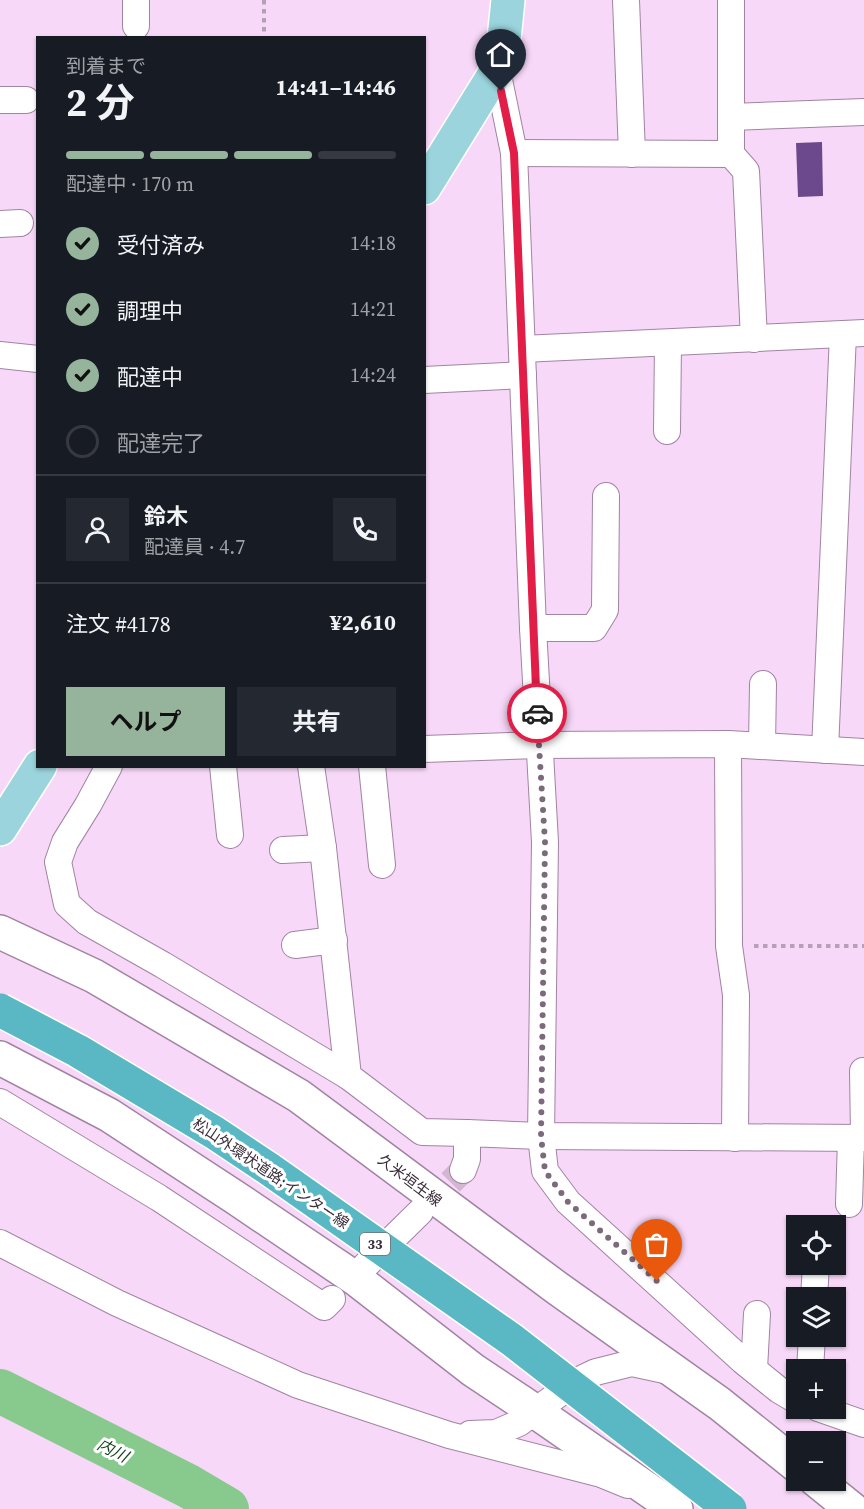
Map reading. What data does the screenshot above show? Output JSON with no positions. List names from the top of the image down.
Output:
{
  "streets": {
    "highway": ["松山外環状道路;インター線", "33"],
    "main road": ["久米垣生線"]
  },
  "water": ["内川"],
  "page": {
    "heading": ["2 分", "到着まで", "14:41–14:46"],
    "panel": [
      "鈴木",
      "配達員 · 4.7",
      "注文 #4178",
      "¥2,610"
    ],
    "bar": "配達中 · 170 m",
    "list": [
      ["受付済み", "14:18"],
      ["調理中", "14:21"],
      ["配達中", "14:24"],
      "配達完了"
    ],
    "buttons": ["ヘルプ", "共有"],
    "map_buttons": ["+", "−"]
  }
}
